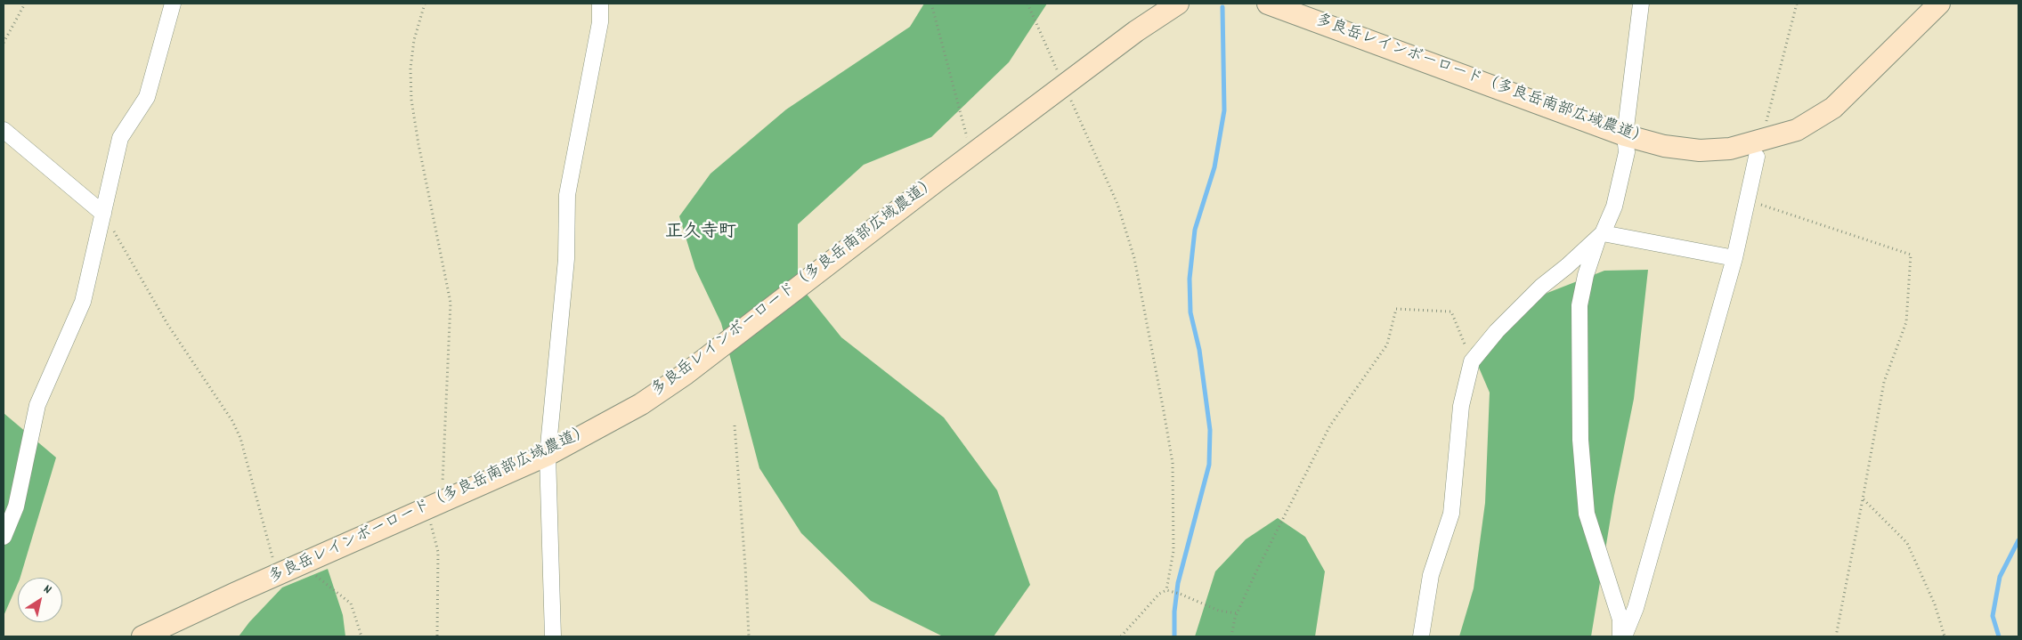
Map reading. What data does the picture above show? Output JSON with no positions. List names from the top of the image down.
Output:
{
  "streets": {
    "street": ["多良岳レインボーロード（多良岳南部広域農道）"]
  },
  "districts": ["正久寺町"],
  "north": "top right"
}
